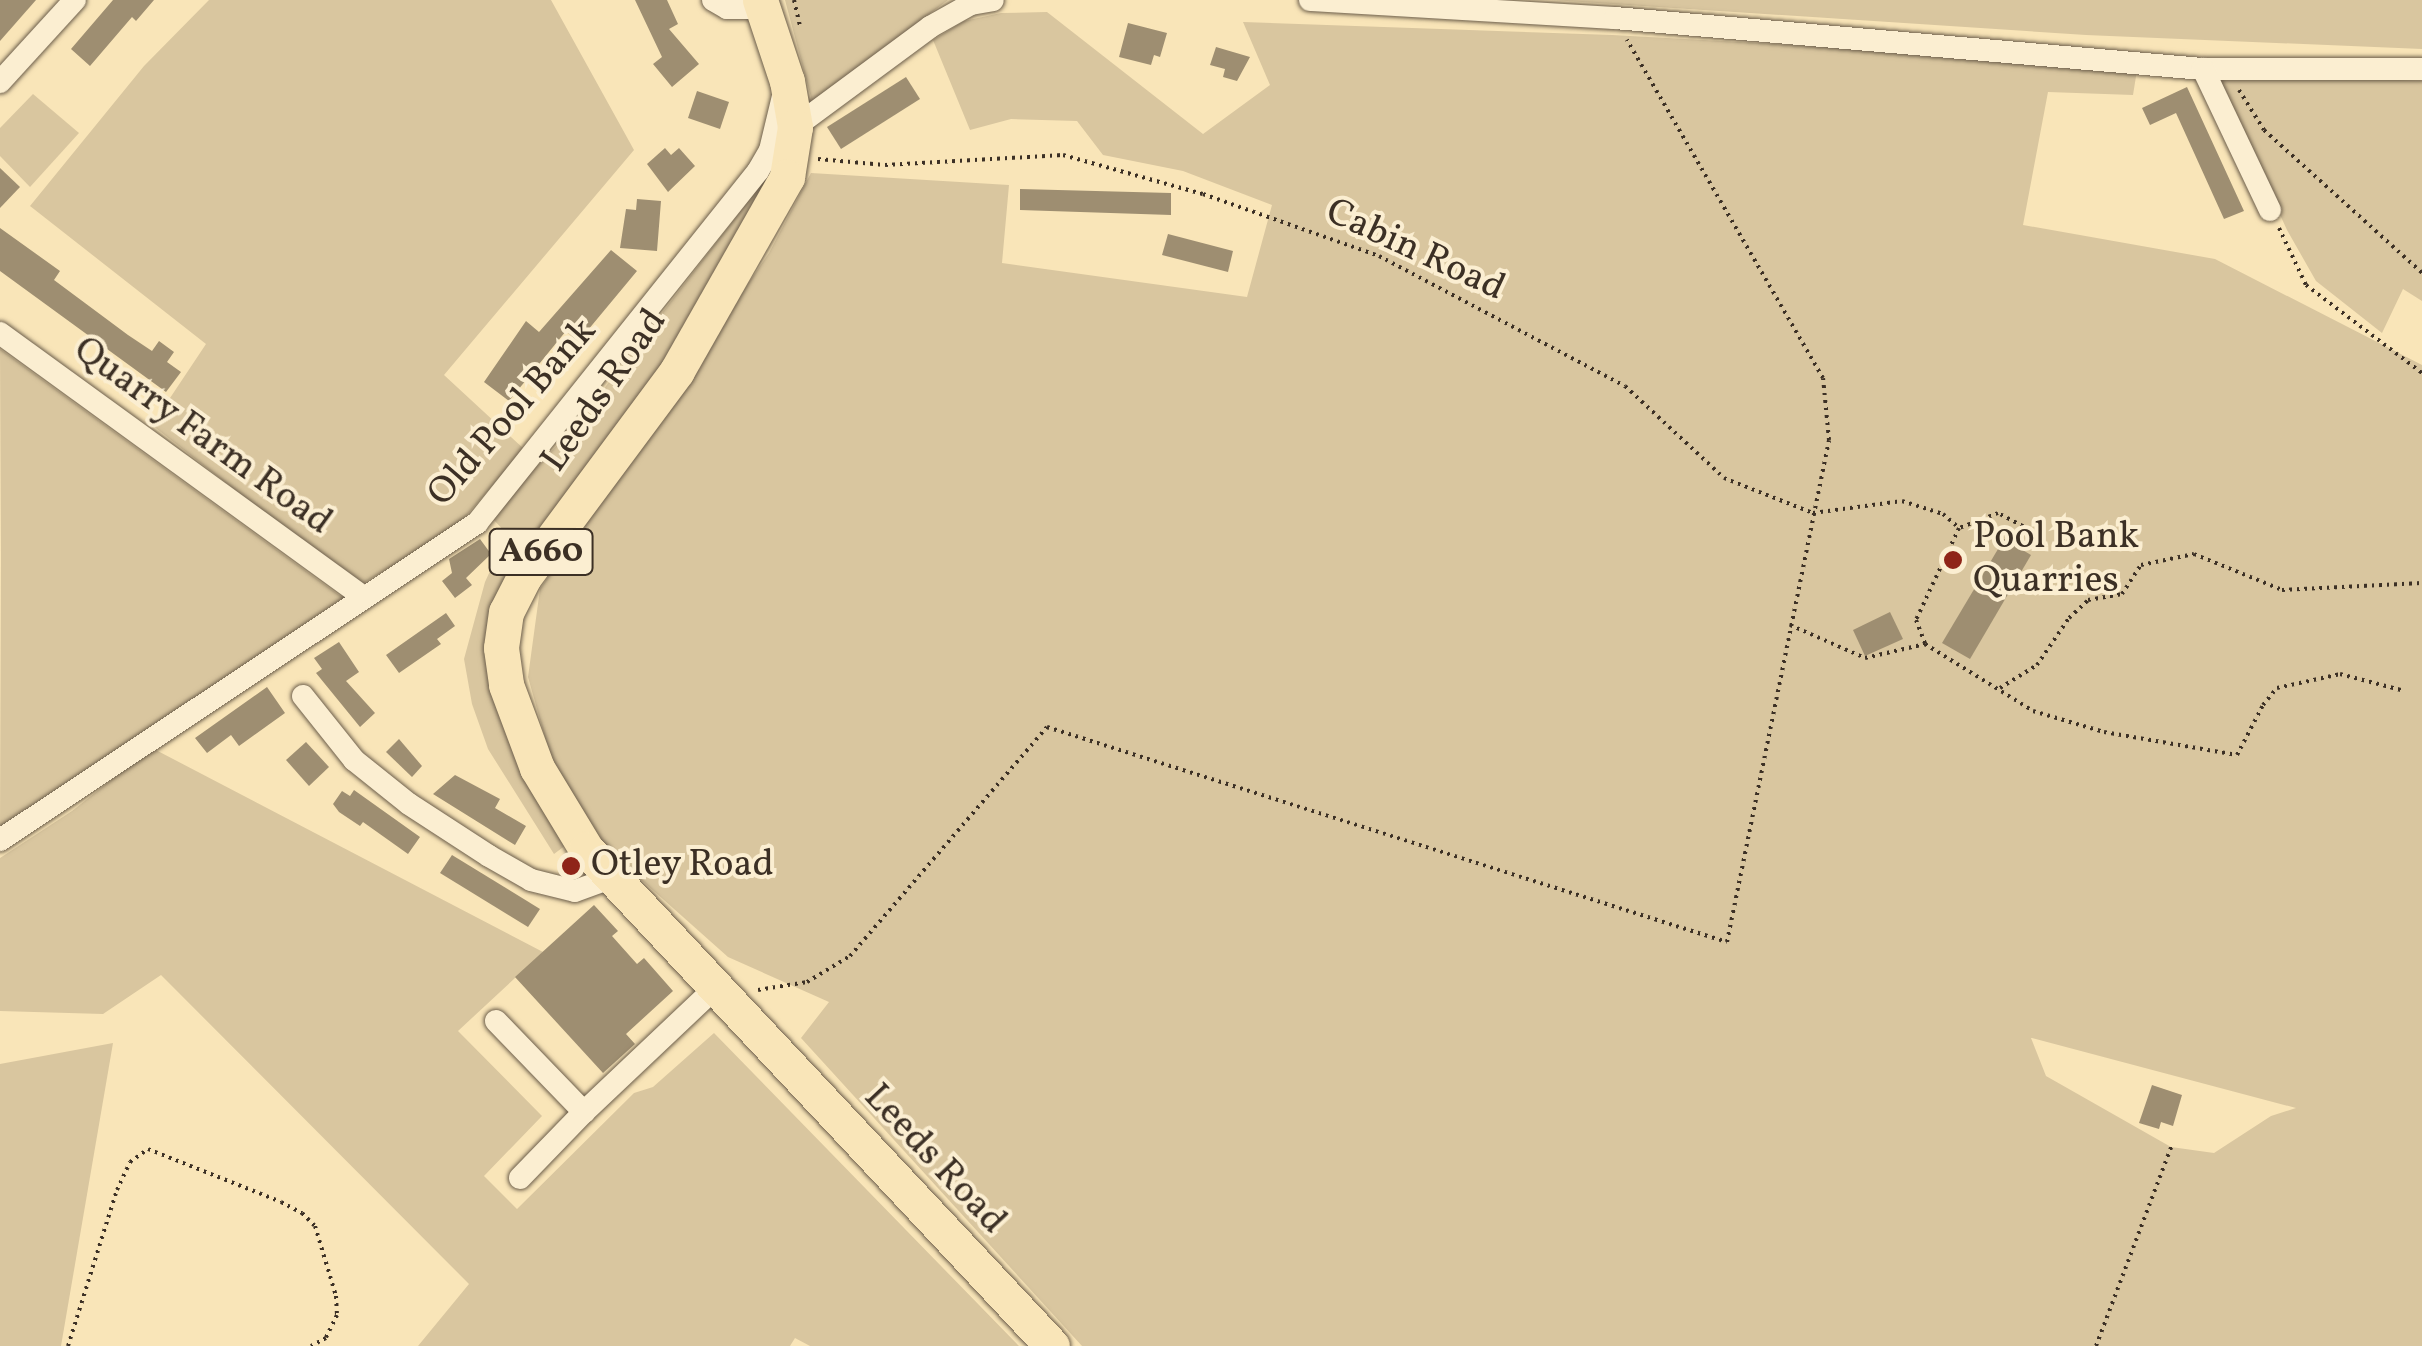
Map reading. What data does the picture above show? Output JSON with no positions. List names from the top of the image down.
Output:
{
  "streets": {
    "highway": ["Leeds Road", "A660"],
    "street": ["Old Pool Bank", "Quarry Farm Road"],
    "path": ["Cabin Road"]
  },
  "crossings": [
    ["Cabin Road", "Leeds Road"],
    ["Old Pool Bank", "Quarry Farm Road"]
  ],
  "places": ["Pool Bank Quarries", "Otley Road"]
}
